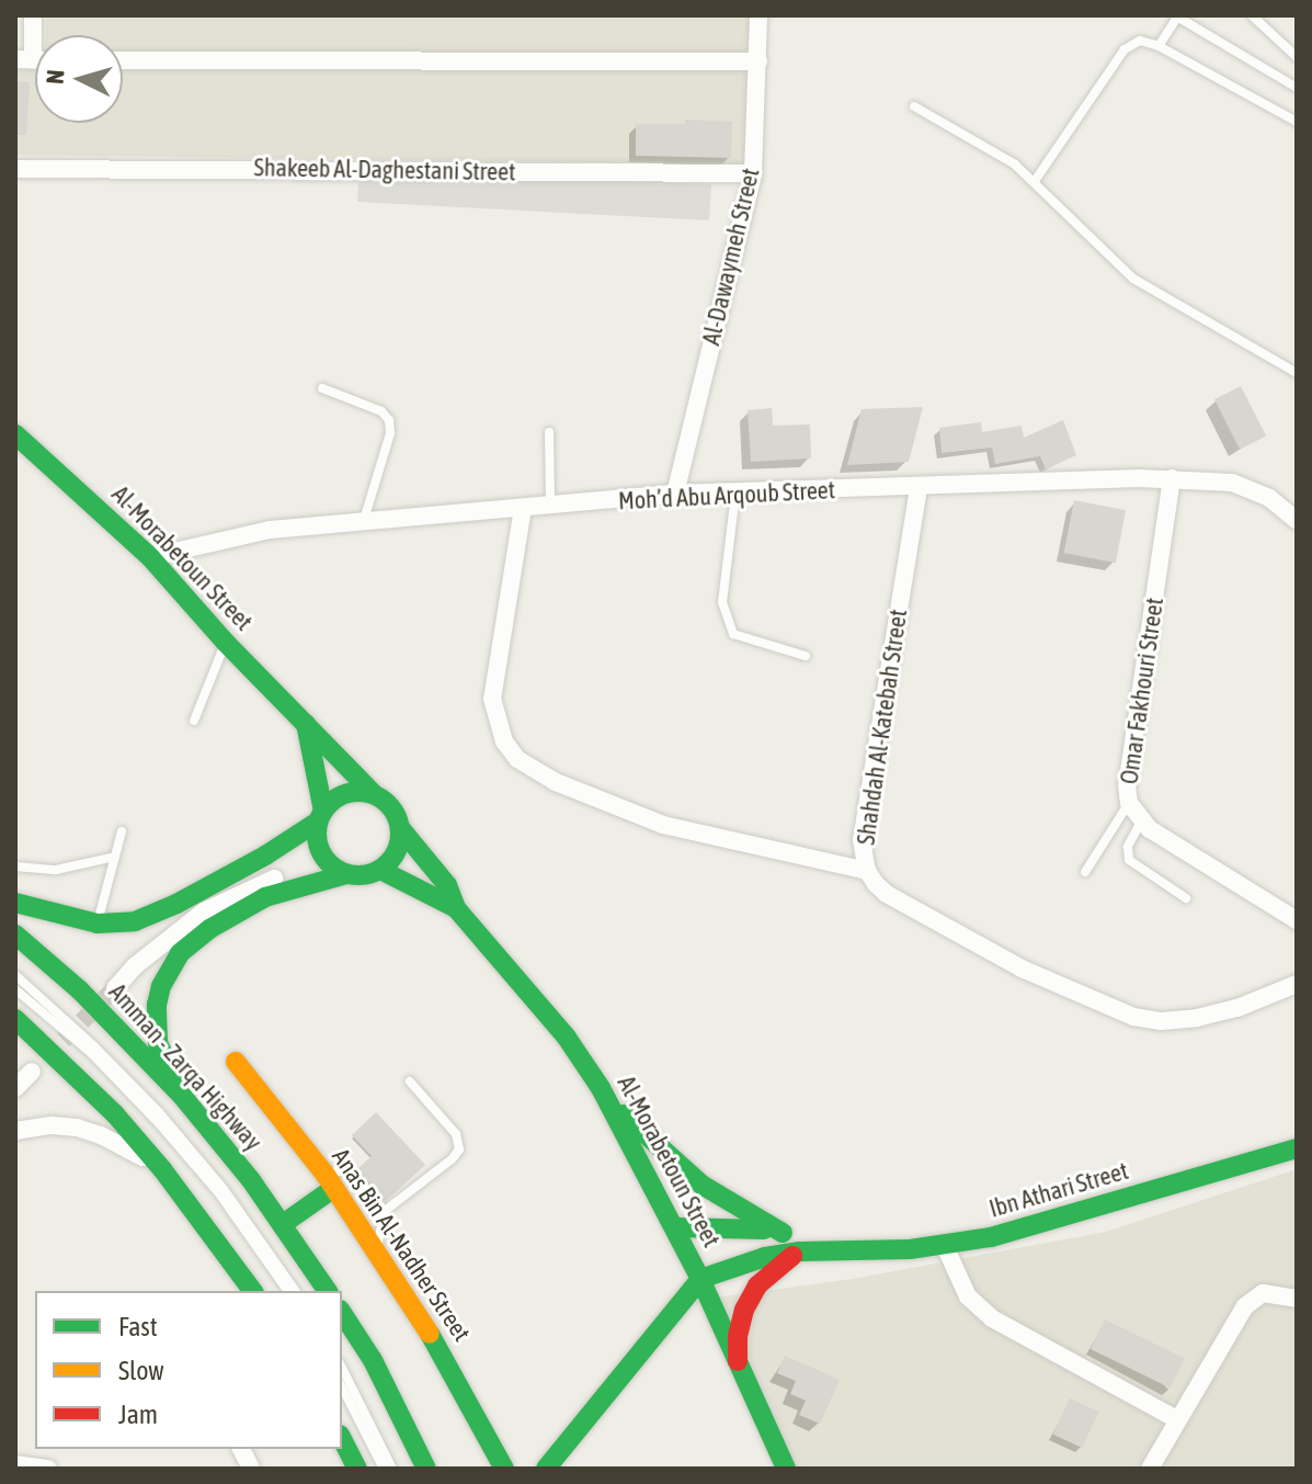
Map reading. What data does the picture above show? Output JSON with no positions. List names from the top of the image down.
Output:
{
  "streets": {
    "main road": [
      "Al-Morabetoun Street",
      "Amman - Zarqa Highway",
      "Ibn Athari Street",
      "Anas Bin Al-Nadher Street"
    ],
    "street": [
      "Shakeeb Al-Daghestani Street",
      "Al-Dawaymeh Street",
      "Moh’d Abu Arqoub Street",
      "Omar Fakhouri Street",
      "Shahdah Al-Katebah Street"
    ]
  },
  "crossings": [
    ["Shakeeb Al-Daghestani Street", "Al-Dawaymeh Street"],
    ["Al-Dawaymeh Street", "Moh’d Abu Arqoub Street"],
    ["Moh’d Abu Arqoub Street", "Al-Morabetoun Street"],
    ["Moh’d Abu Arqoub Street", "Omar Fakhouri Street"],
    ["Moh’d Abu Arqoub Street", "Shahdah Al-Katebah Street"],
    ["Al-Morabetoun Street", "Ibn Athari Street"]
  ],
  "legend": ["Fast", "Slow", "Jam"],
  "north": "left"
}
